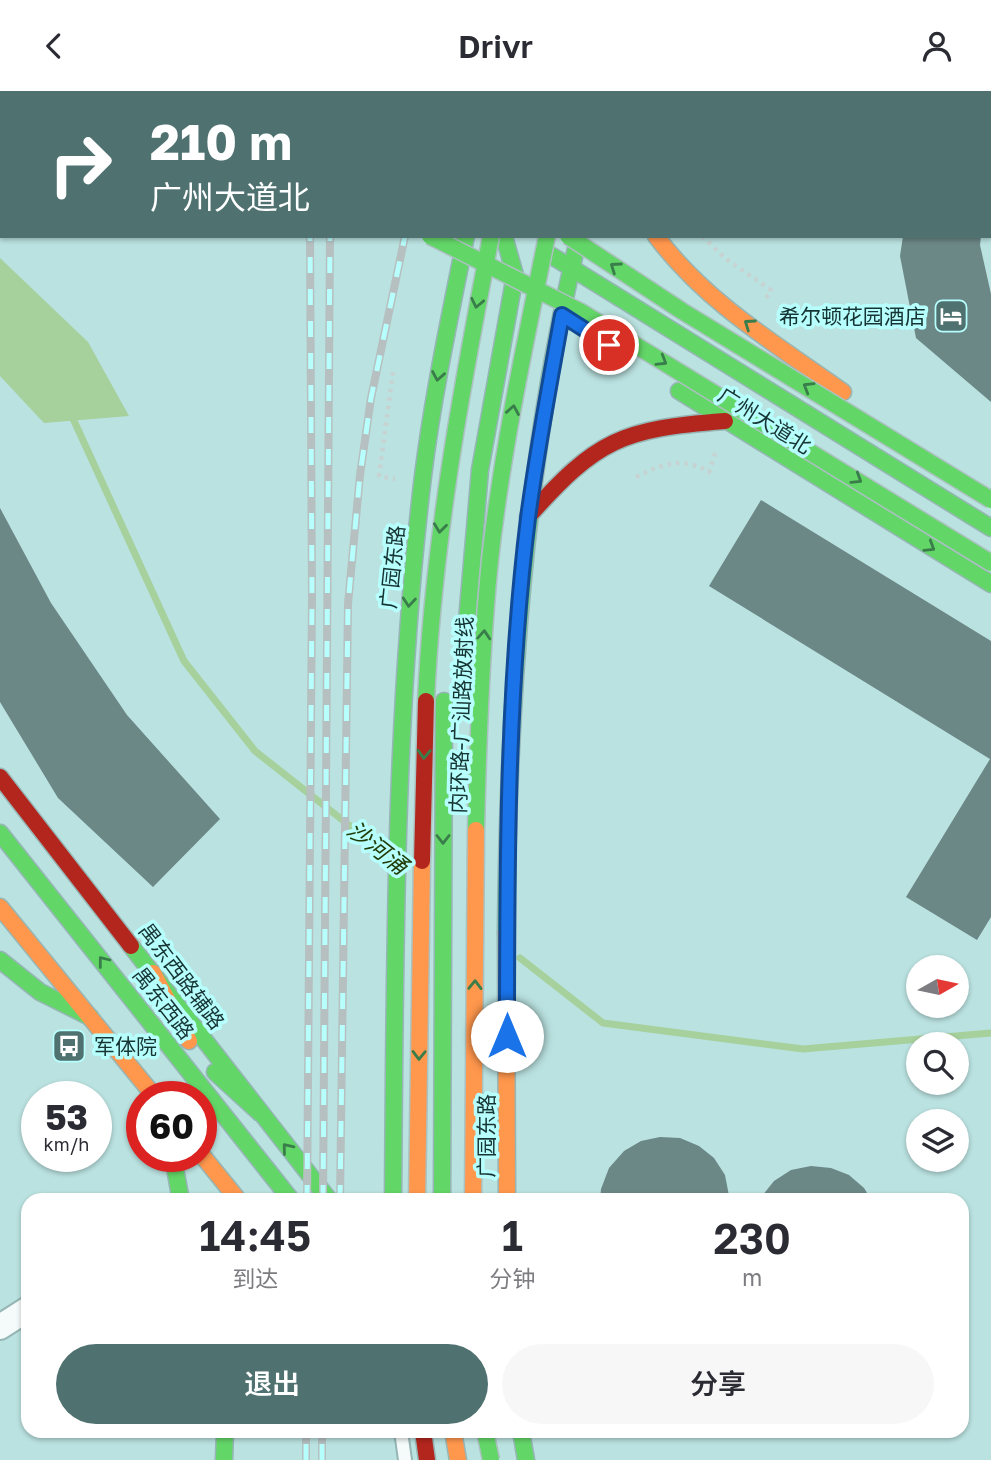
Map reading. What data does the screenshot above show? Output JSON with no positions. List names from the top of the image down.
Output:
{
  "streets": {
    "main road": [
      "广州大道北",
      "广园东路",
      "内环路-广汕路放射线",
      "禺东西路辅路",
      "禺东西路"
    ]
  },
  "crossings": [
    ["广州大道北", "广园东路"],
    ["广州大道北", "内环路-广汕路放射线"]
  ],
  "water": ["沙河涌"],
  "places": {
    "hotel": ["希尔顿花园酒店"],
    "bus stop": ["军体院"]
  },
  "north": "right",
  "page": {
    "header": "Drivr",
    "turn": ["210 m", "广州大道北"],
    "speed": "53 km/h",
    "limit": "60",
    "eta": [
      "14:45",
      "到达",
      "1",
      "分钟",
      "230",
      "m"
    ],
    "buttons": ["退出", "分享"]
  }
}
